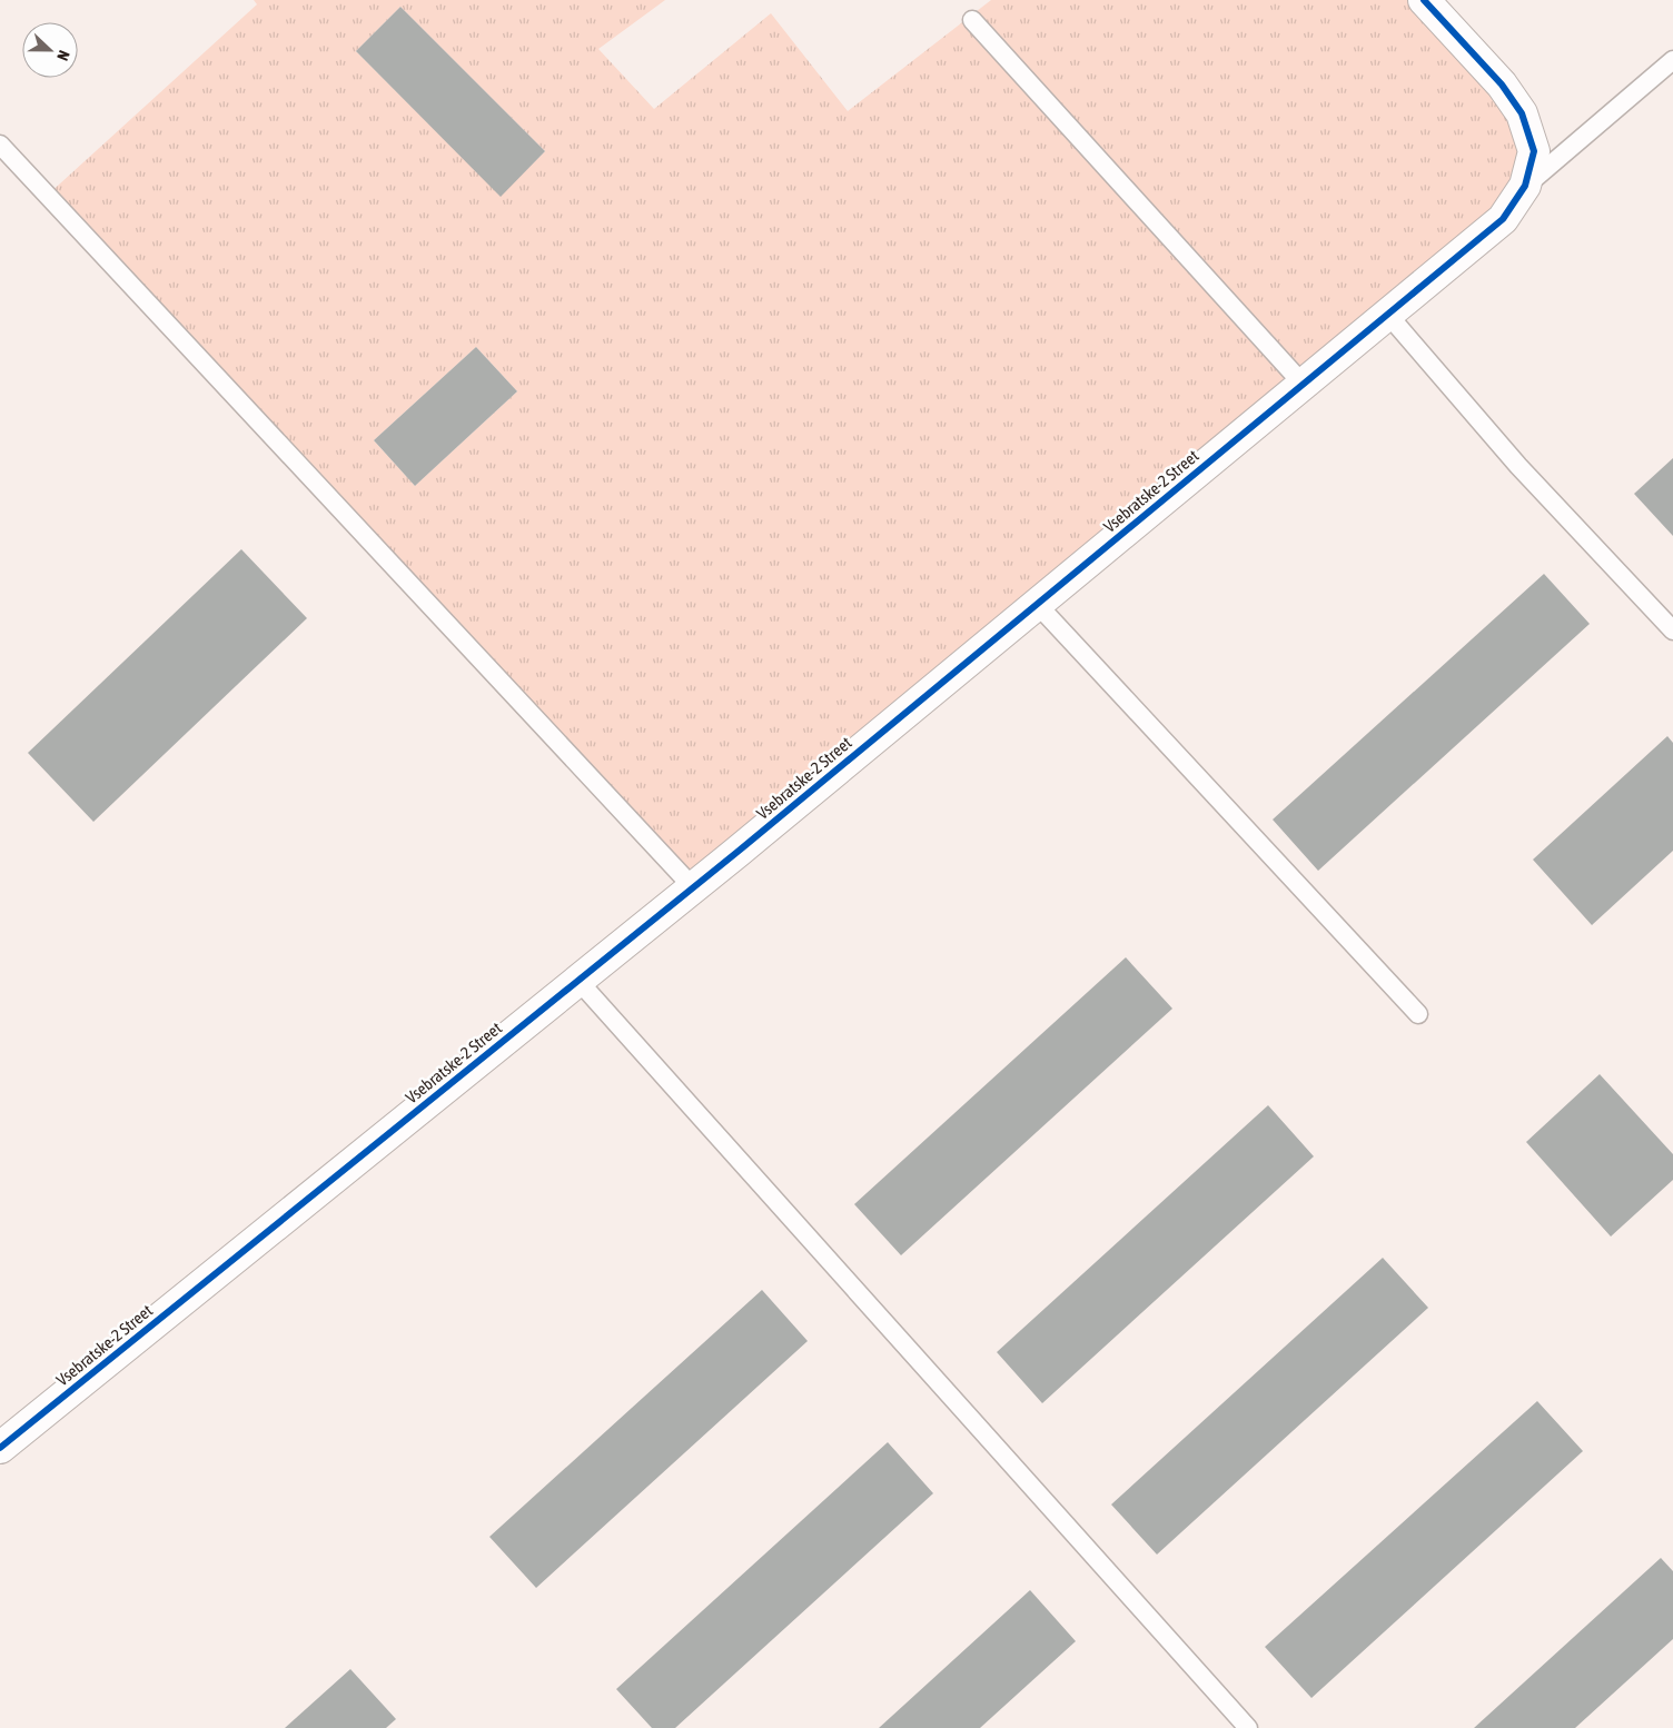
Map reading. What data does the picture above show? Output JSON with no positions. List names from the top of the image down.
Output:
{
  "streets": {
    "street": ["Vsebratske-2 Street"]
  },
  "north": "right"
}
